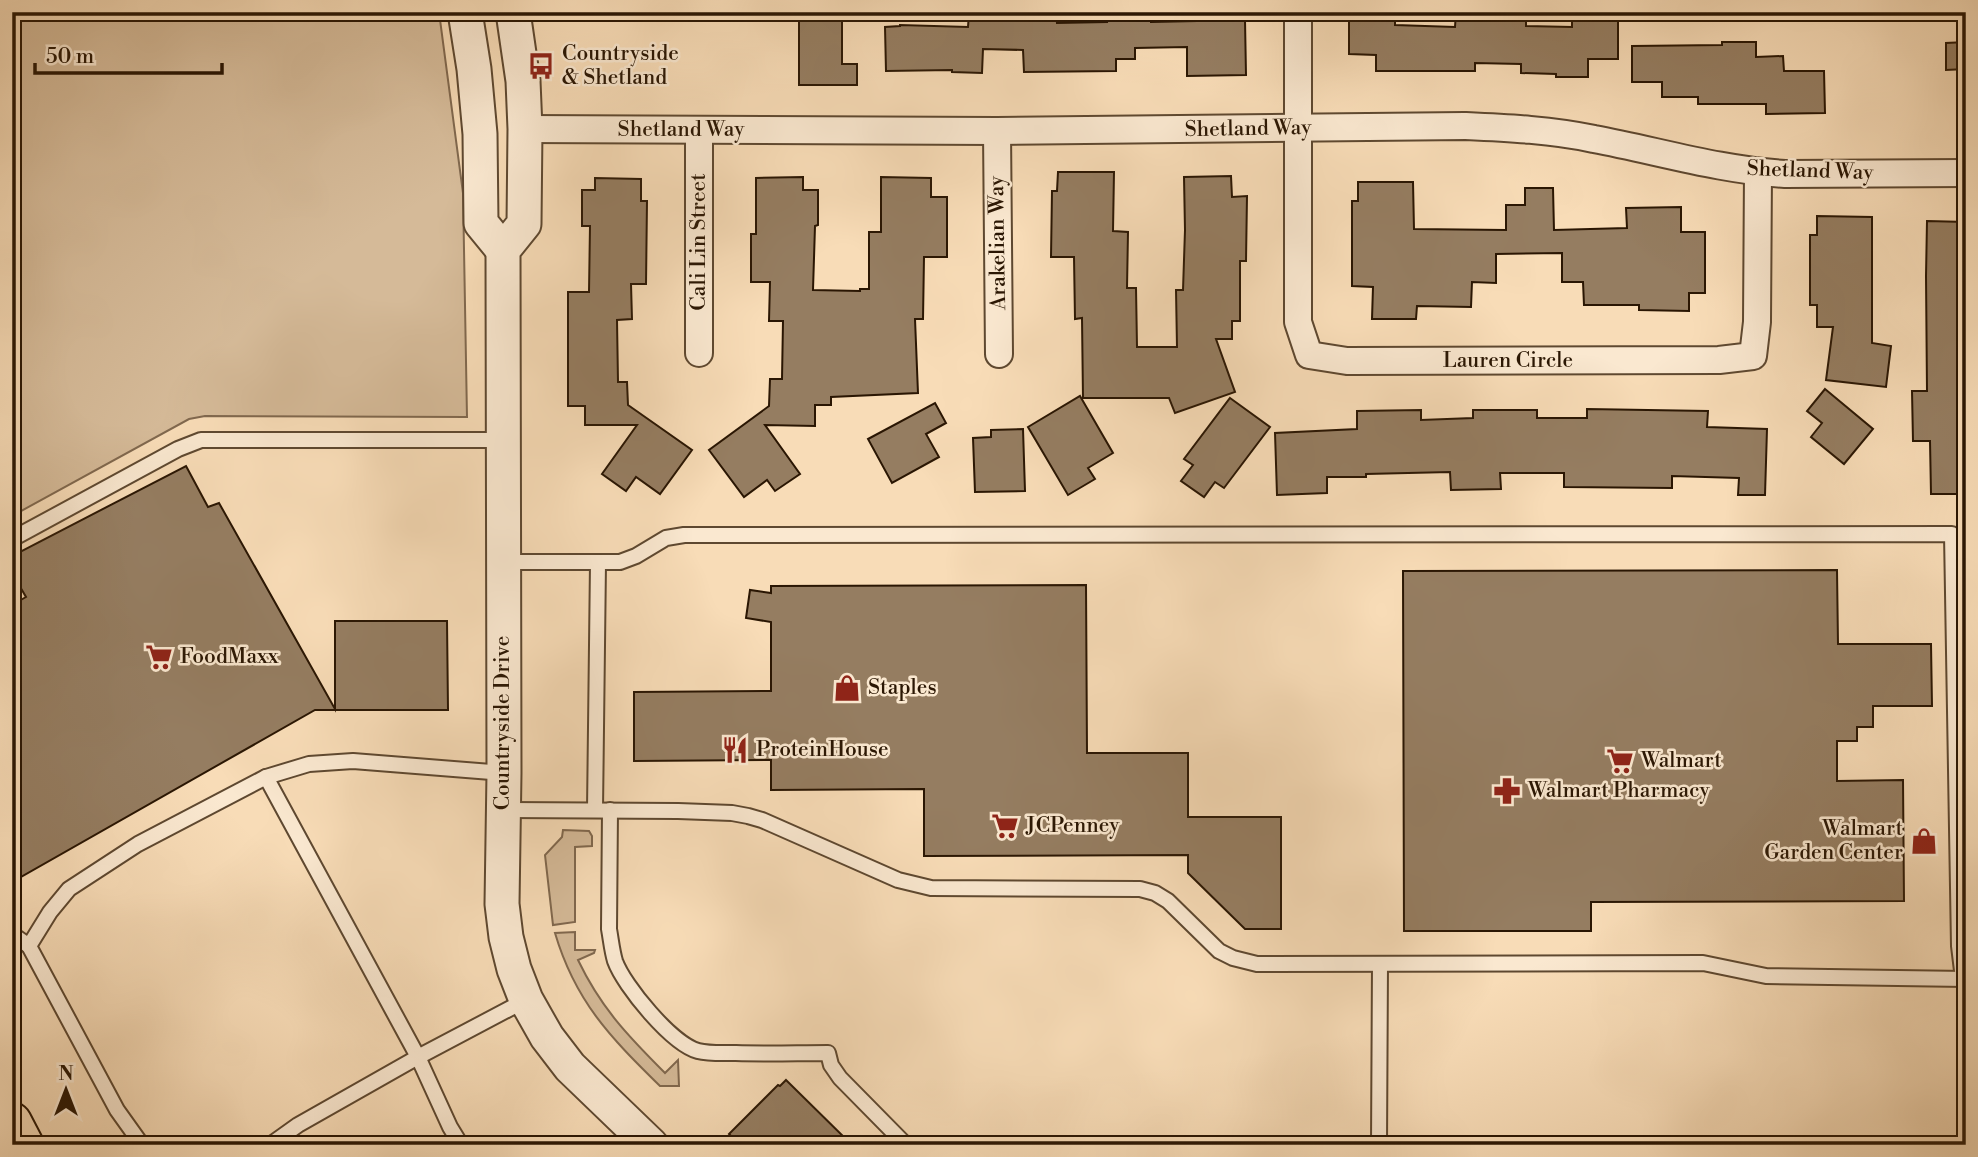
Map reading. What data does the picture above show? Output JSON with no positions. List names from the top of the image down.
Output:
{
  "streets": {
    "street": [
      "Shetland Way",
      "Cali Lin Street",
      "Arakelian Way",
      "Lauren Circle",
      "Countryside Drive"
    ]
  },
  "crossings": [
    ["Shetland Way", "Cali Lin Street"],
    ["Shetland Way", "Arakelian Way"],
    ["Shetland Way", "Lauren Circle"]
  ],
  "places": {
    "bus stop": ["Countryside & Shetland"],
    "supermarket": ["FoodMaxx", "Walmart", "JCPenney"],
    "shop": ["Staples", "Walmart Garden Center"],
    "restaurant": ["ProteinHouse"],
    "pharmacy": ["Walmart Pharmacy"]
  },
  "scale_bar": "50 m",
  "north": "top"
}
